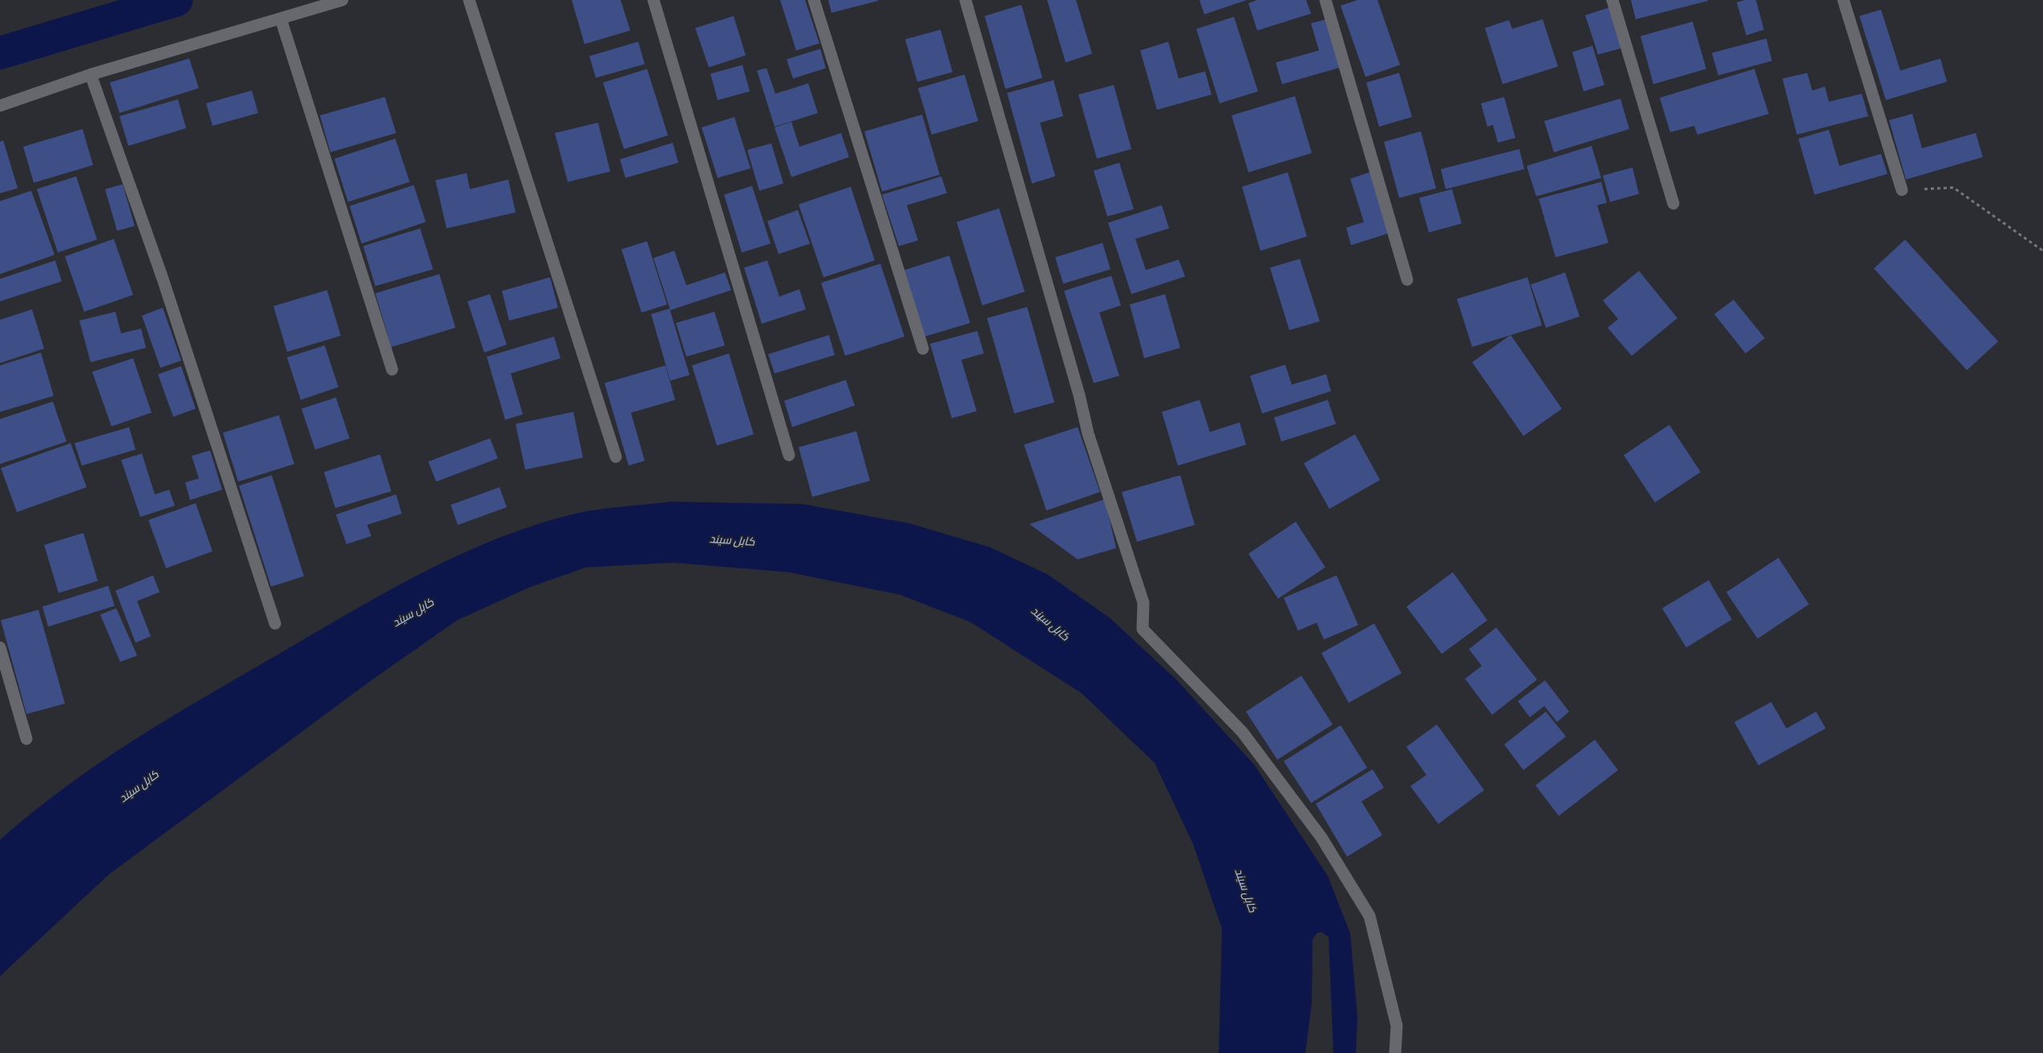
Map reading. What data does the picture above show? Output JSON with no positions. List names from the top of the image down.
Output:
{
  "water": ["کابل سيند"]
}
